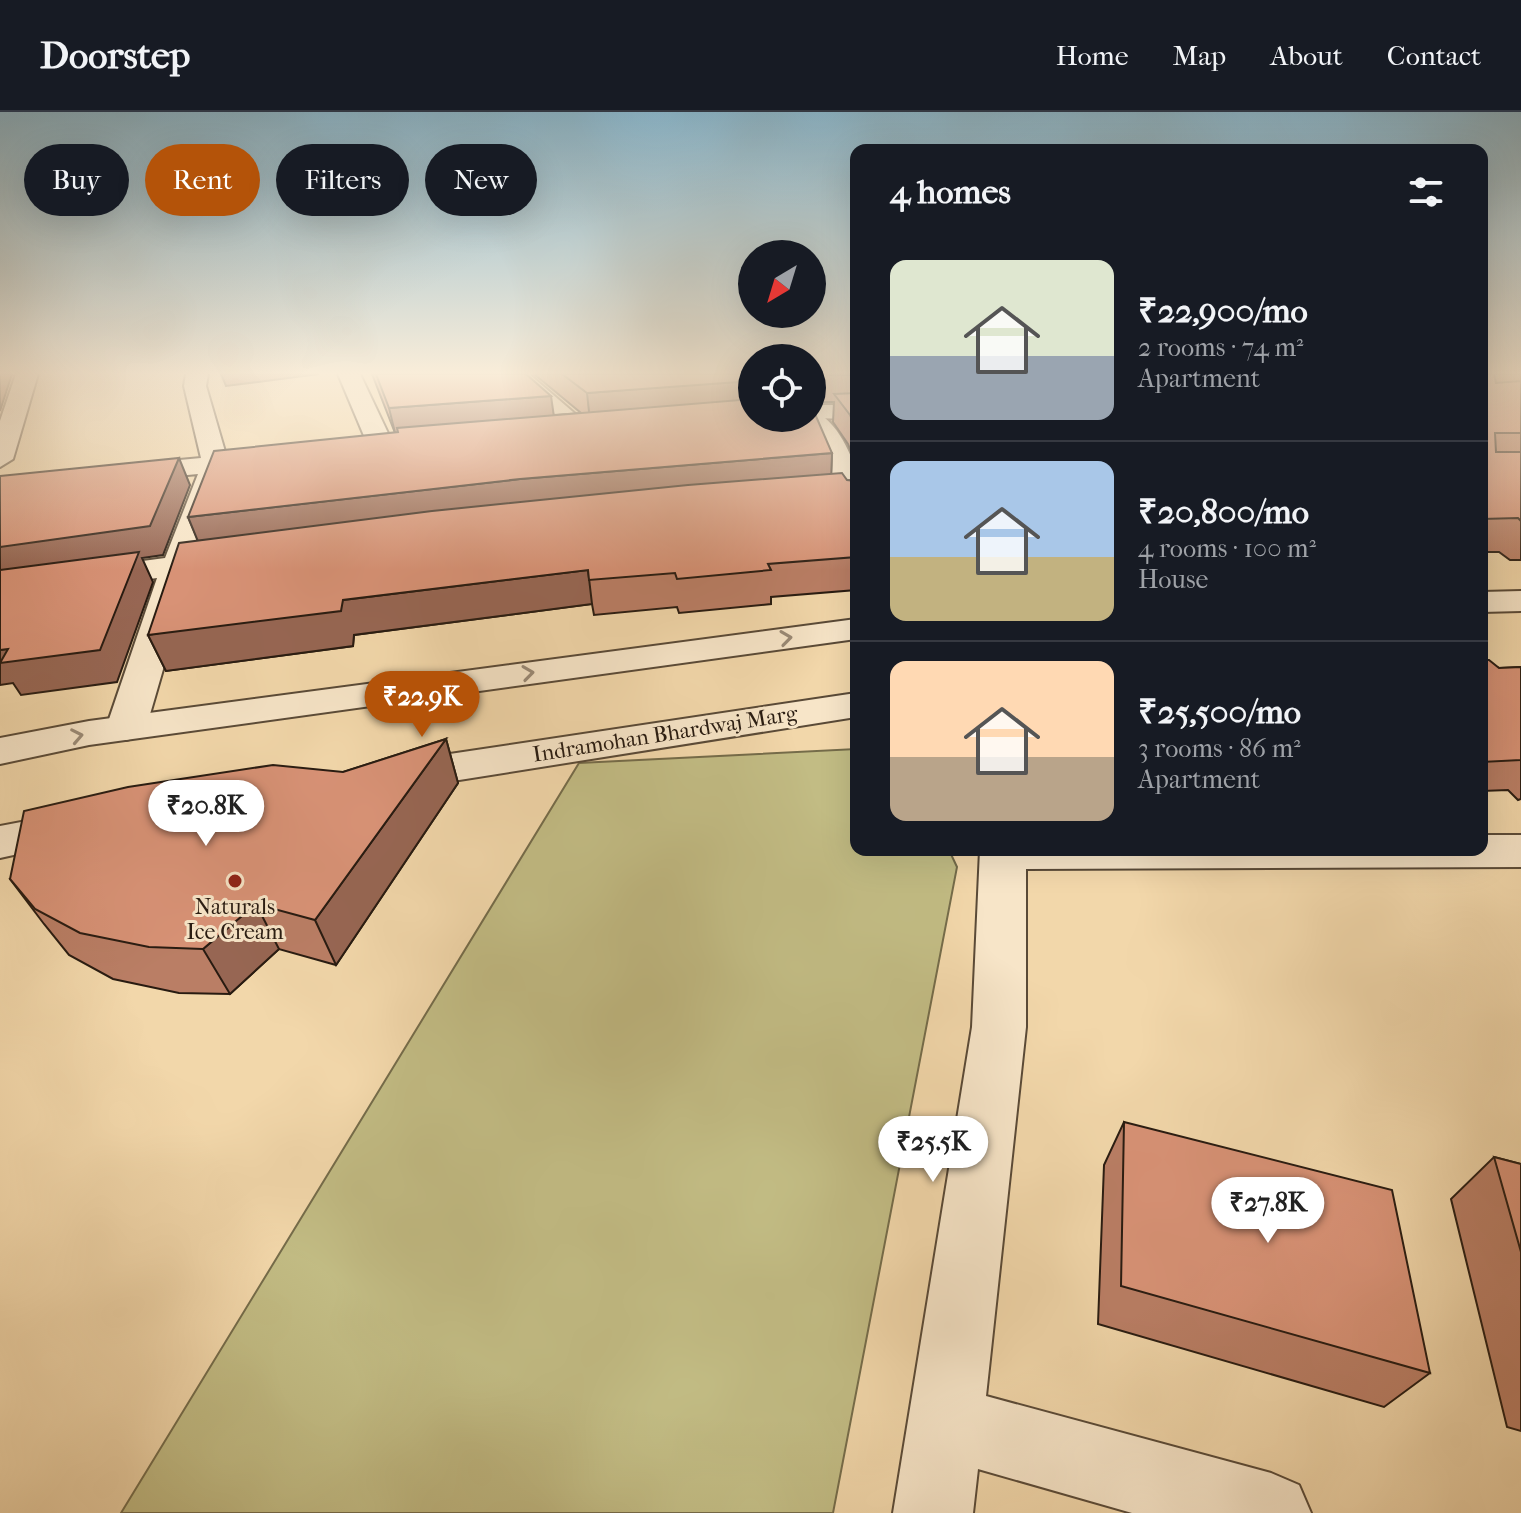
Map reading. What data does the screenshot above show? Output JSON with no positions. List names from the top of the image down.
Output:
{
  "streets": {
    "street": ["Indramohan Bhardwaj Marg"]
  },
  "places": ["Naturals Ice Cream"],
  "north": "bottom left",
  "page": {
    "header": "Doorstep",
    "nav": [
      "Home",
      "Map",
      "About",
      "Contact"
    ],
    "chip": [
      "Buy",
      "Rent",
      "Filters",
      "New"
    ],
    "heading": "4 homes",
    "list": [
      {
        "name": "₹22,900/mo",
        "note": "2 rooms · 74 m² · Apartment"
      },
      {
        "name": "₹20,800/mo",
        "note": "4 rooms · 100 m² · House"
      },
      {
        "name": "₹25,500/mo",
        "note": "3 rooms · 86 m² · Apartment"
      }
    ],
    "price": [
      "₹22.9K",
      "₹20.8K",
      "₹25.5K",
      "₹27.8K"
    ]
  }
}
